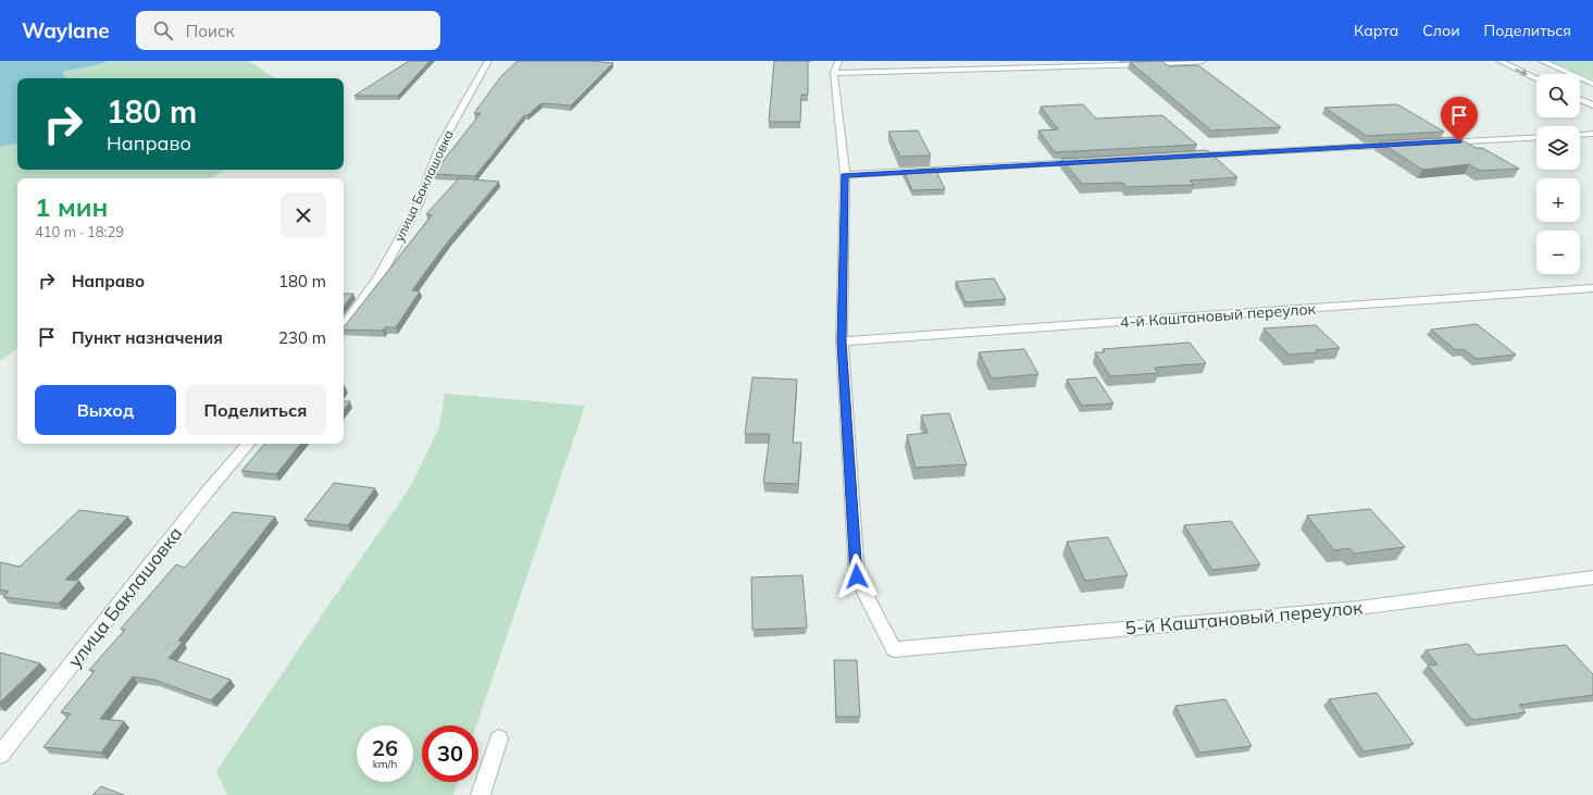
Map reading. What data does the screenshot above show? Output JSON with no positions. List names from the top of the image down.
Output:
{
  "streets": {
    "street": ["улица Баклашовка", "4-й Каштановый переулок", "5-й Каштановый переулок"]
  },
  "crossings": [
    ["4-й Каштановый переулок", "5-й Каштановый переулок"]
  ],
  "page": {
    "header": "Waylane",
    "search": "Поиск",
    "nav": ["Карта", "Слои", "Поделиться"],
    "map_buttons": ["+", "−"],
    "turn": ["180 m", "Направо"],
    "heading": ["1 мин", "410 m · 18:29"],
    "list": [
      {
        "name": "Направо",
        "value": "180 m"
      },
      {
        "name": "Пункт назначения",
        "value": "230 m"
      }
    ],
    "buttons": ["Выход", "Поделиться"],
    "speed": "26 km/h",
    "limit": "30"
  }
}
